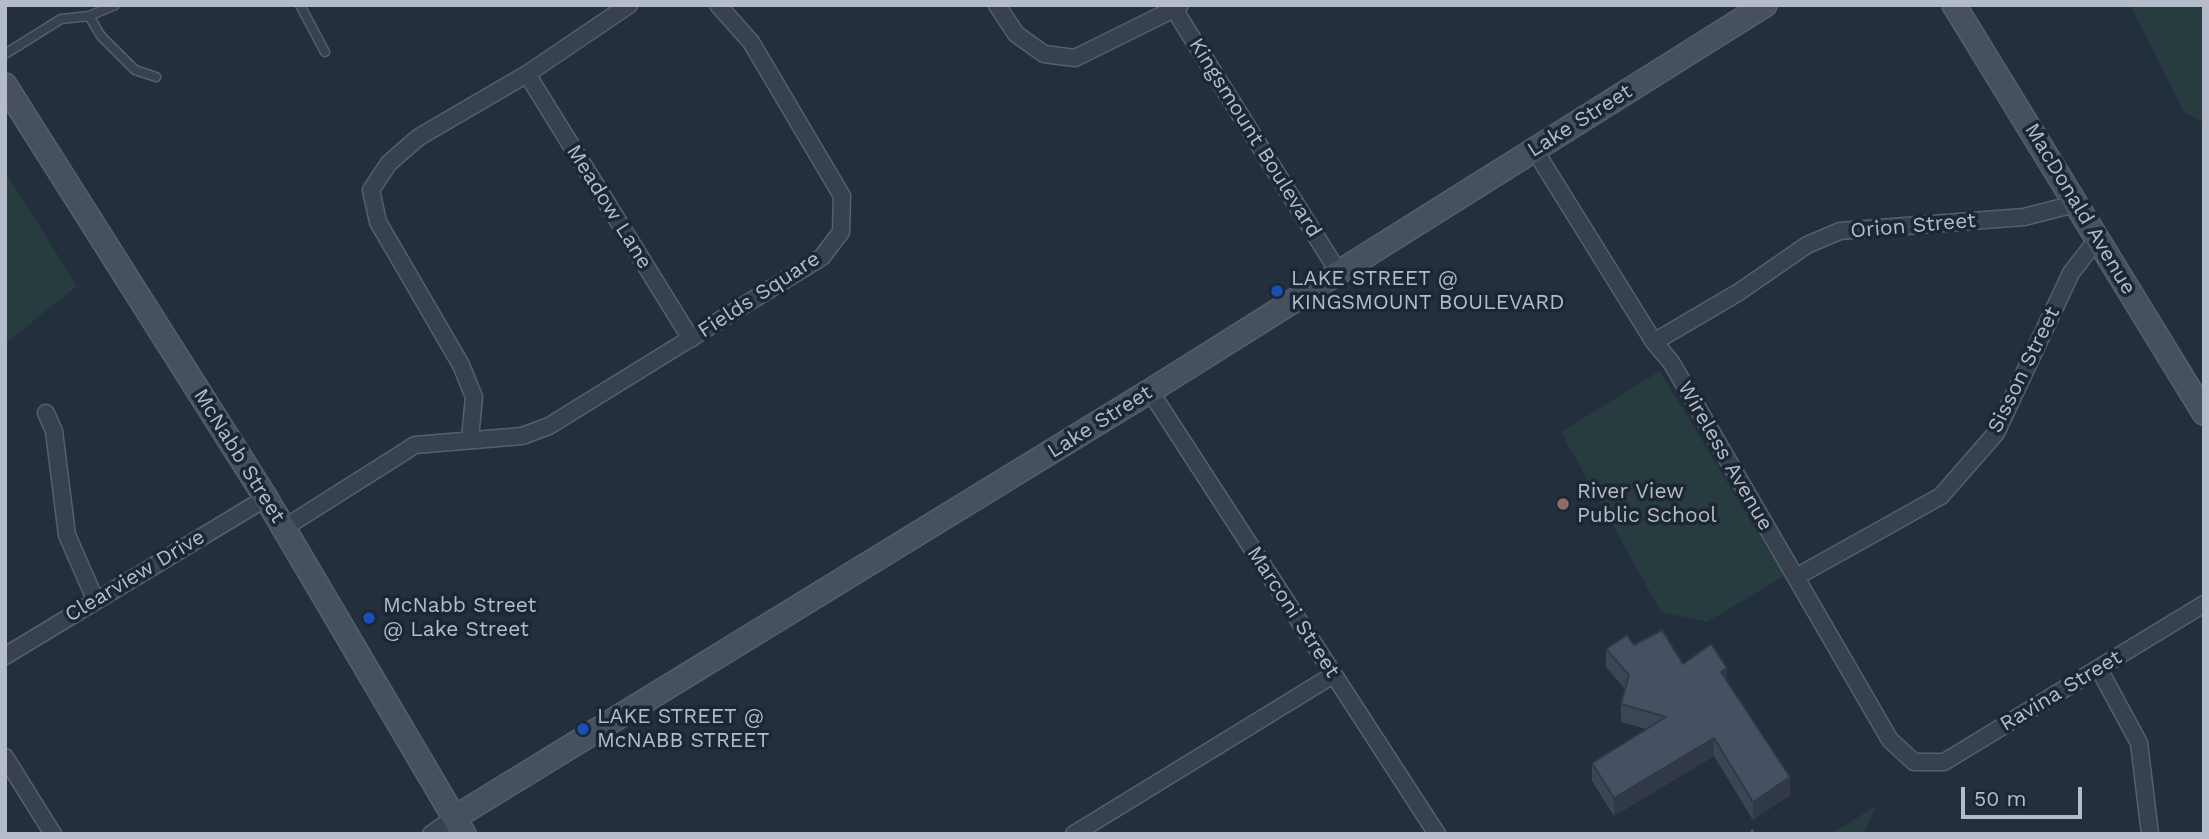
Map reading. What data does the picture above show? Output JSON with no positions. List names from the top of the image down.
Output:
{
  "streets": {
    "street": [
      "Lake Street",
      "Kingsmount Boulevard",
      "Meadow Lane",
      "MacDonald Avenue",
      "Orion Street",
      "Fields Square",
      "Sisson Street",
      "McNabb Street",
      "Wireless Avenue",
      "Clearview Drive",
      "Marconi Street",
      "Ravina Street"
    ]
  },
  "crossings": [
    ["Lake Street", "Kingsmount Boulevard"],
    ["Lake Street", "McNabb Street"],
    ["Lake Street", "Wireless Avenue"],
    ["Lake Street", "Marconi Street"],
    ["Meadow Lane", "Fields Square"],
    ["MacDonald Avenue", "Orion Street"],
    ["MacDonald Avenue", "Sisson Street"],
    ["Orion Street", "Wireless Avenue"],
    ["Fields Square", "McNabb Street"],
    ["Sisson Street", "Wireless Avenue"],
    ["McNabb Street", "Clearview Drive"],
    ["Wireless Avenue", "Ravina Street"]
  ],
  "places": [
    "LAKE STREET @ KINGSMOUNT BOULEVARD",
    "River View Public School",
    "McNabb Street @ Lake Street",
    "LAKE STREET @ McNABB STREET"
  ],
  "scale_bar": "50 m"
}
